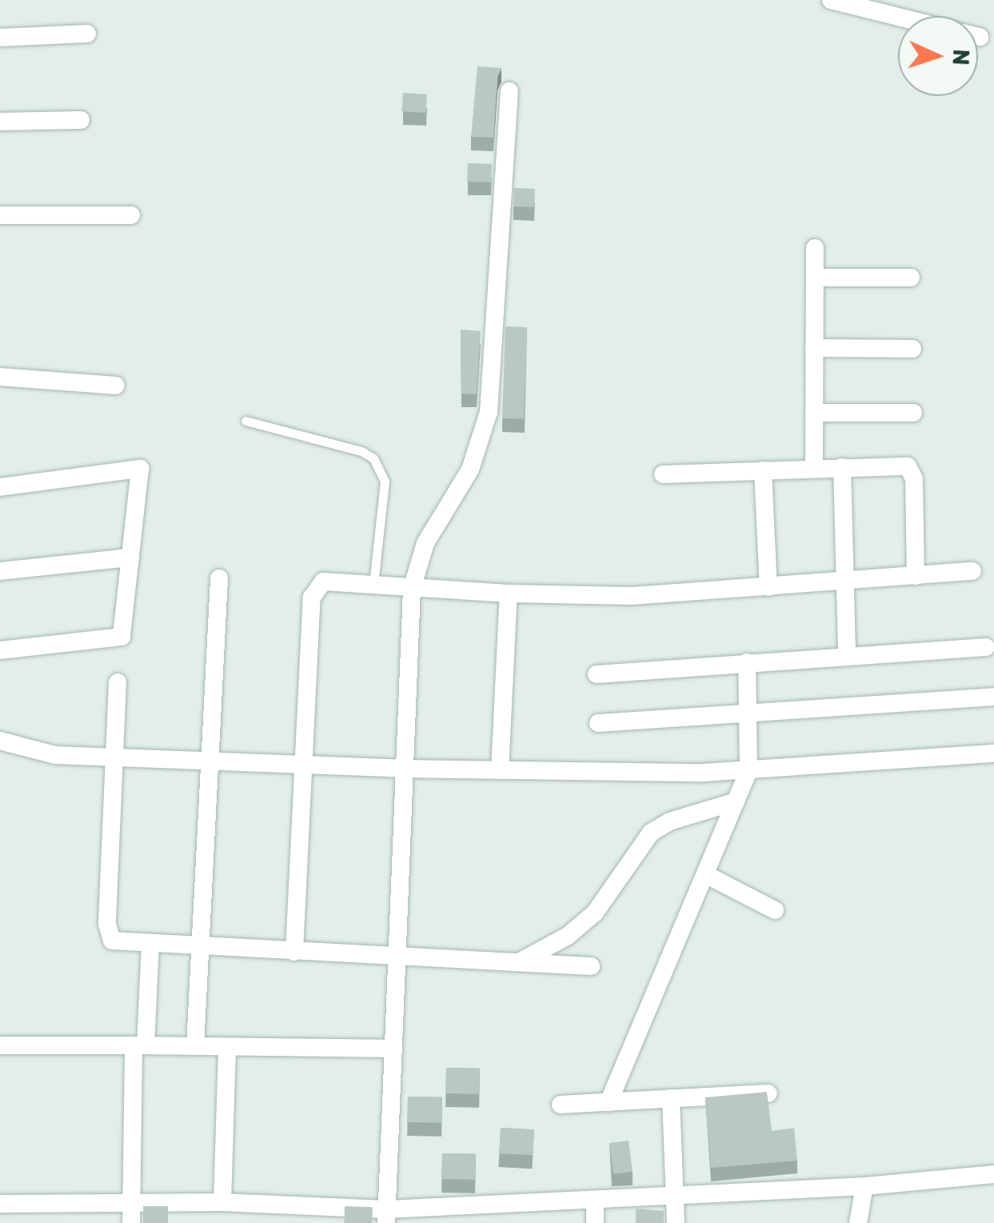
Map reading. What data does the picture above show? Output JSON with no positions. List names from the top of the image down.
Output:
{
  "north": "right"
}
